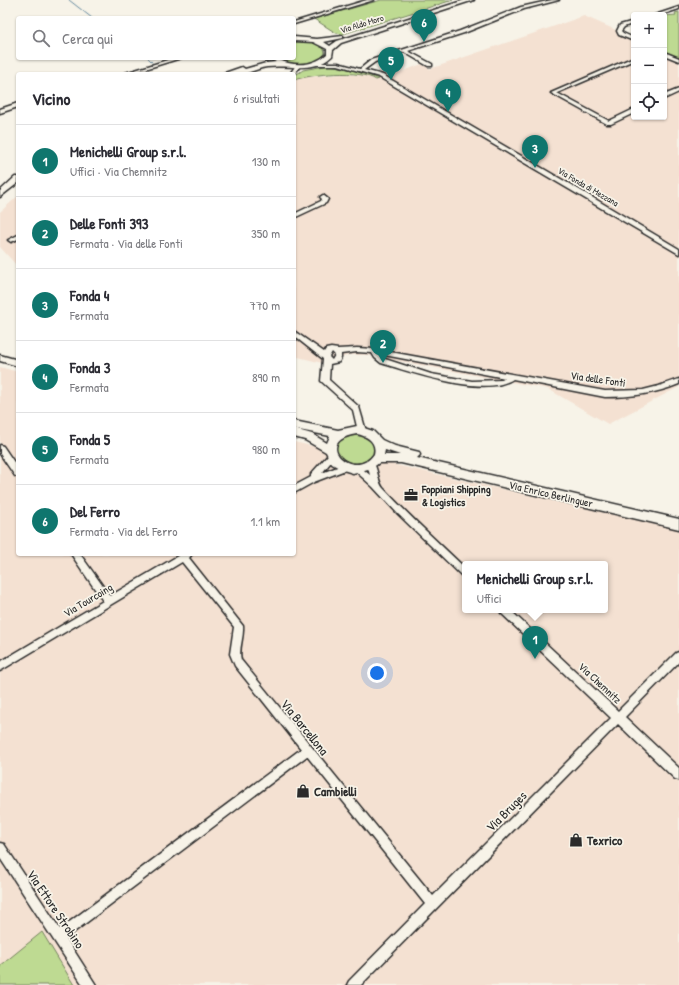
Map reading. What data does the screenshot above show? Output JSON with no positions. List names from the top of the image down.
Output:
{
  "streets": {
    "main road": ["Via Aldo Moro", "Via Enrico Berlinguer"],
    "street": [
      "Via Fonda di Mezzana",
      "Via delle Fonti",
      "Via Tourcoing",
      "Via Chemnitz",
      "Via Barcellona",
      "Via Bruges",
      "Via Ettore Strobino"
    ]
  },
  "crossings": [
    ["Via Chemnitz", "Via Bruges"],
    ["Via Barcellona", "Via Bruges"]
  ],
  "places": {
    "office": ["Foppiani Shipping & Logistics"],
    "shop": ["Cambielli", "Texrico"]
  },
  "page": {
    "pins": [
      "6",
      "5",
      "4",
      "3",
      "2",
      "1"
    ],
    "map_buttons": ["+", "−"],
    "search": "Cerca qui",
    "heading": ["Vicino", "6 risultati"],
    "list": [
      {
        "mark": "1",
        "name": "Menichelli Group s.r.l.",
        "note": "Uffici · Via Chemnitz",
        "value": "130 m"
      },
      {
        "mark": "2",
        "name": "Delle Fonti 393",
        "note": "Fermata · Via delle Fonti",
        "value": "350 m"
      },
      {
        "mark": "3",
        "name": "Fonda 4",
        "note": "Fermata",
        "value": "770 m"
      },
      {
        "mark": "4",
        "name": "Fonda 3",
        "note": "Fermata",
        "value": "890 m"
      },
      {
        "mark": "5",
        "name": "Fonda 5",
        "note": "Fermata",
        "value": "980 m"
      },
      {
        "mark": "6",
        "name": "Del Ferro",
        "note": "Fermata · Via del Ferro",
        "value": "1.1 km"
      }
    ],
    "popup": ["Menichelli Group s.r.l.", "Uffici"]
  }
}
